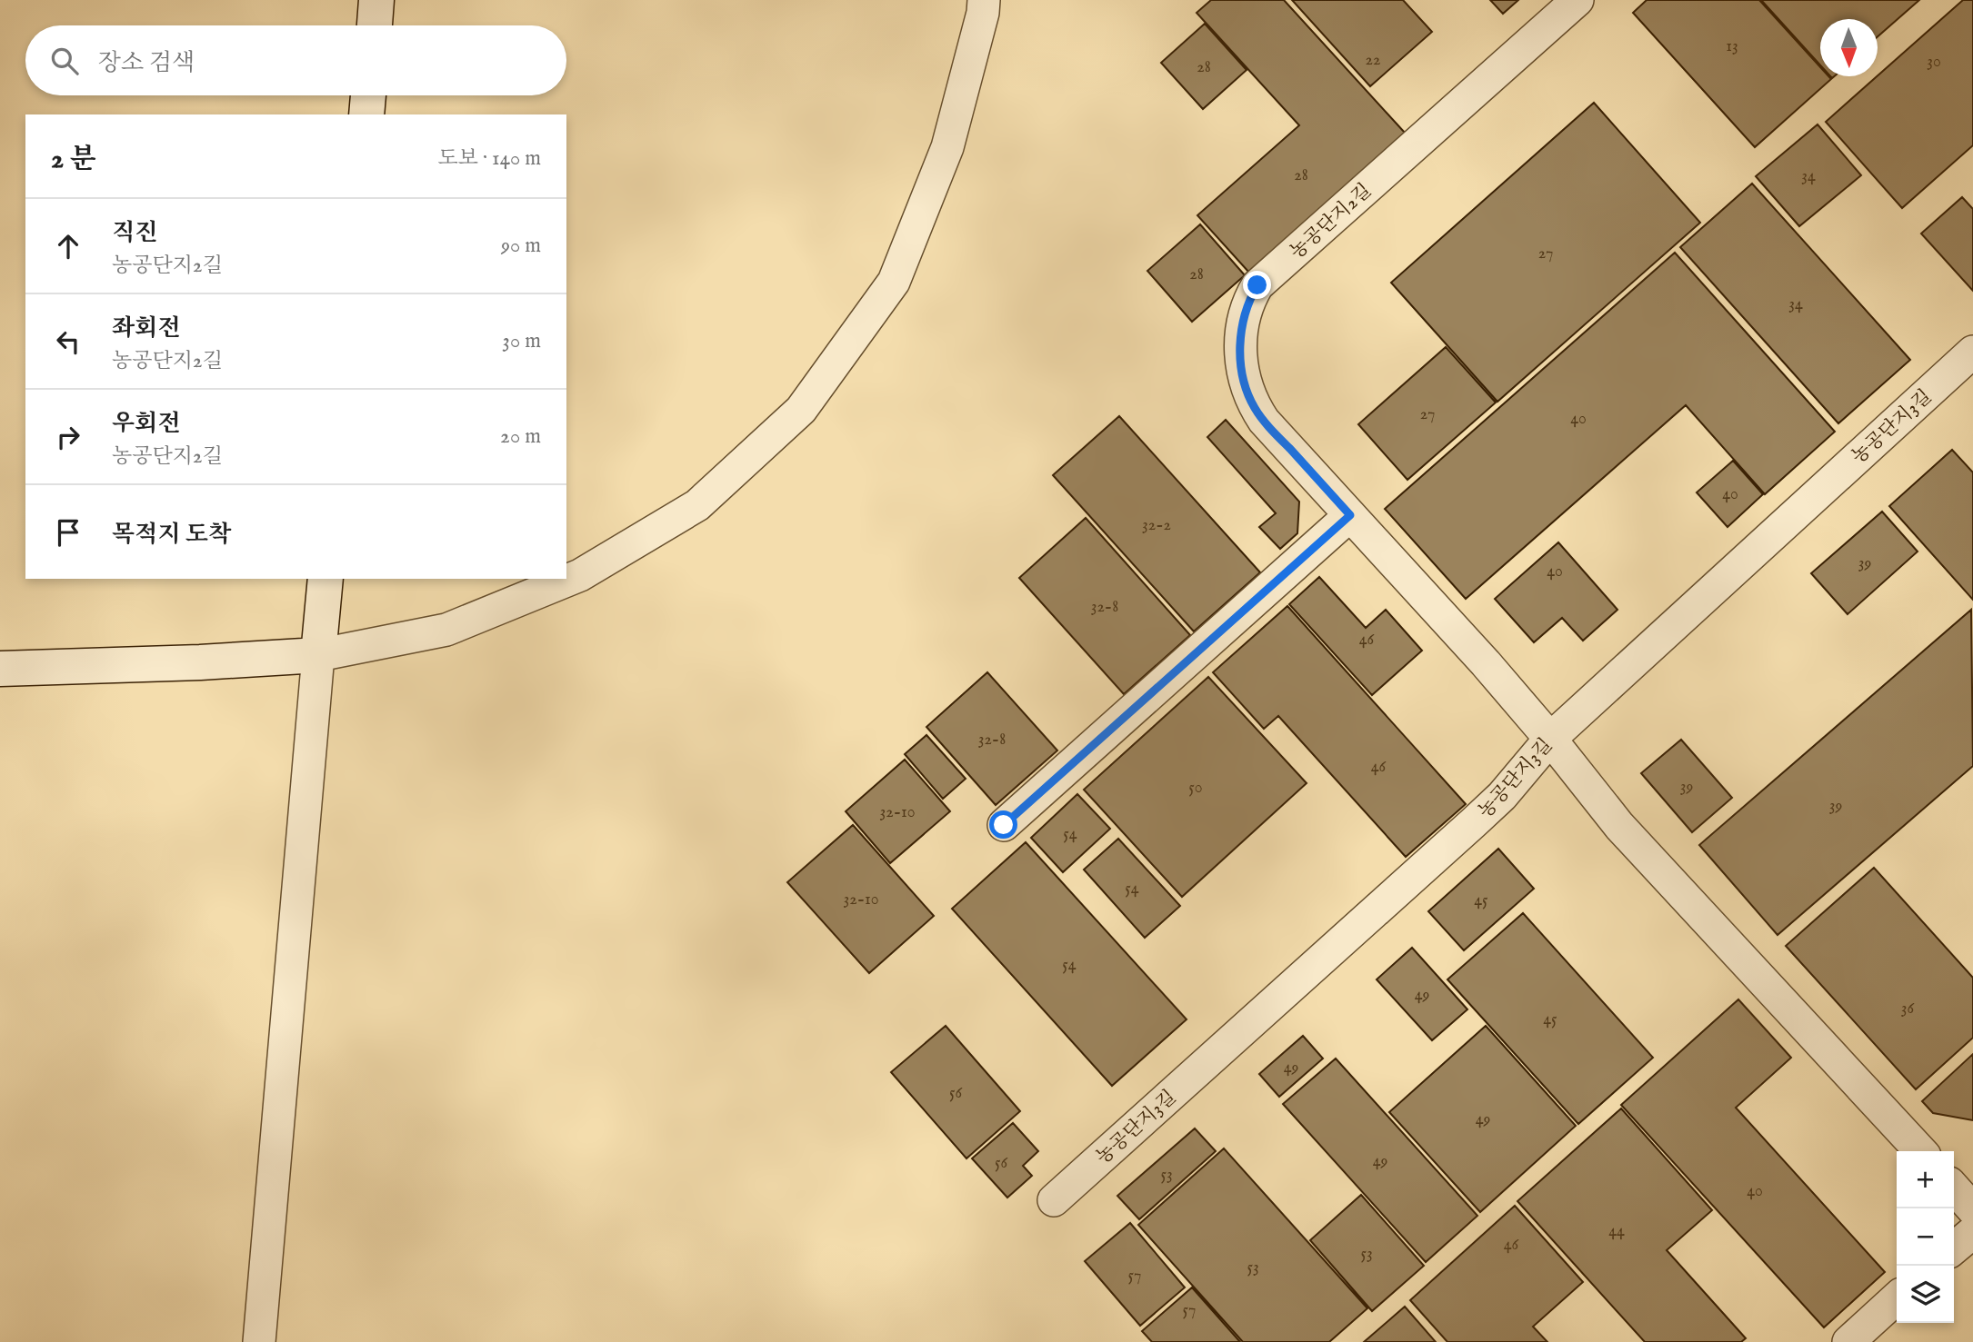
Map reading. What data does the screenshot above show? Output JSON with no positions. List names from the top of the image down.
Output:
{
  "streets": {
    "street": ["농공단지2길", "농공단지3길"]
  },
  "crossings": [
    ["농공단지2길", "농공단지3길"]
  ],
  "house_numbers": [
    "13",
    "22",
    "30",
    "28",
    "28",
    "34",
    "27",
    "28",
    "34",
    "27",
    "40",
    "40",
    "32-2",
    "39",
    "40",
    "32-8",
    "46",
    "32-8",
    "46",
    "39",
    "50",
    "39",
    "32-10",
    "54",
    "54",
    "32-10",
    "45",
    "54",
    "49",
    "36",
    "45",
    "49",
    "56",
    "49",
    "49",
    "56",
    "53",
    "40",
    "44",
    "46",
    "53",
    "53",
    "57",
    "57"
  ],
  "north": "bottom",
  "page": {
    "search": "장소 검색",
    "heading": ["2 분", "도보 · 140 m"],
    "list": [
      ["직진", "농공단지2길", "90 m"],
      ["좌회전", "농공단지2길", "30 m"],
      ["우회전", "농공단지2길", "20 m"],
      "목적지 도착"
    ],
    "map_buttons": ["+", "−"]
  }
}
